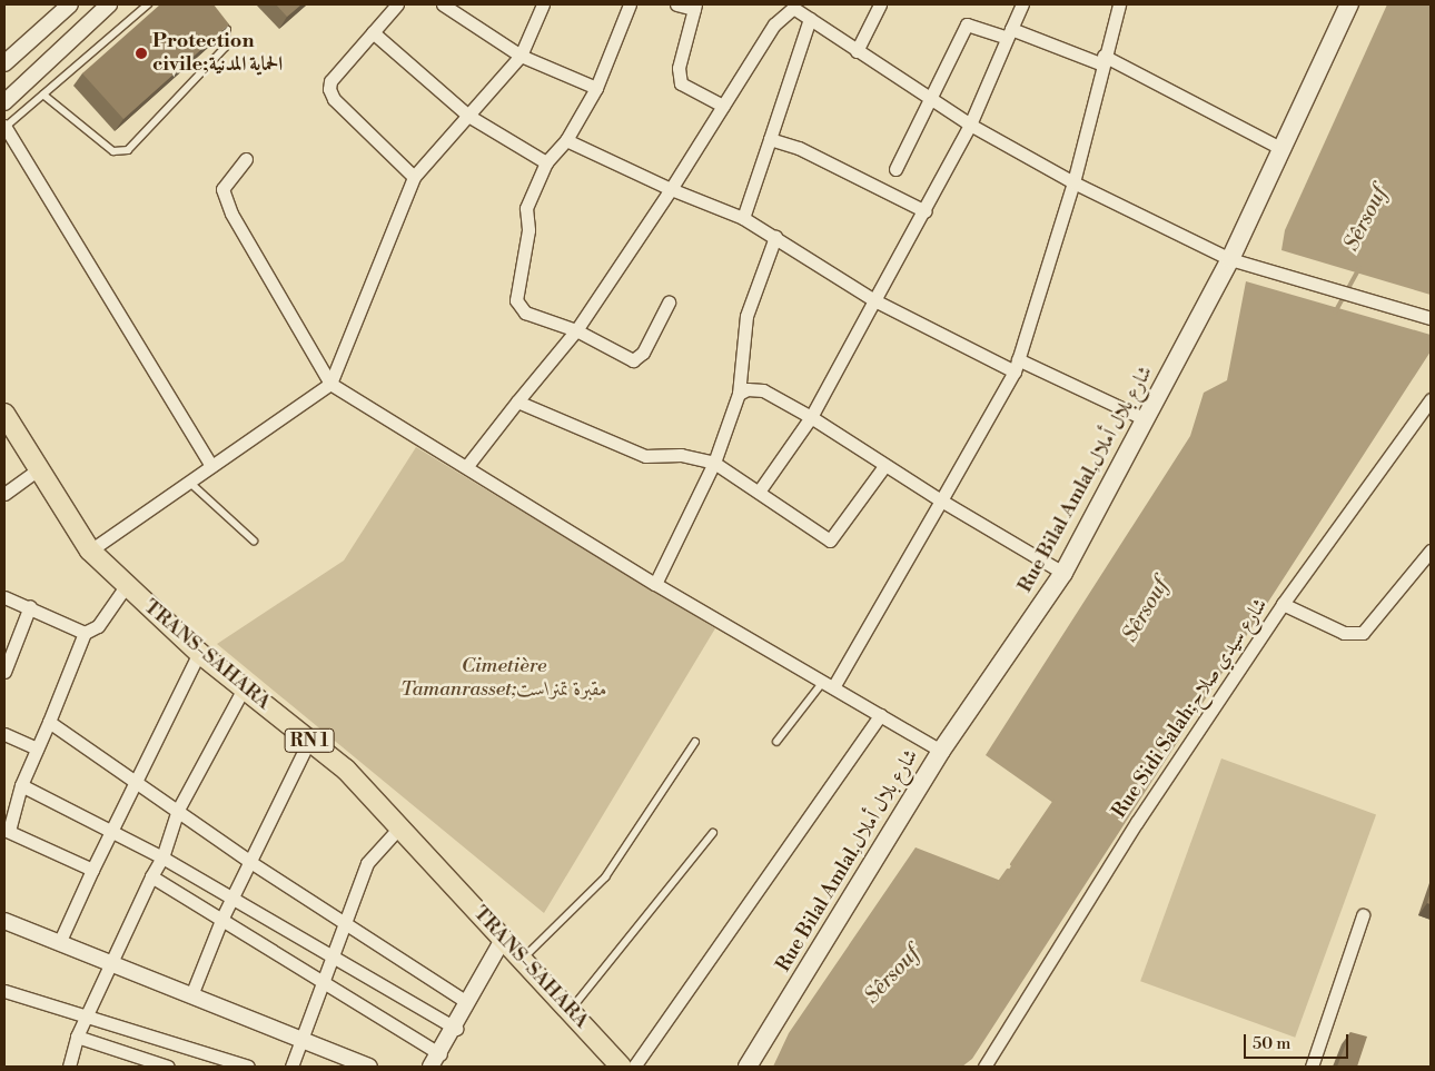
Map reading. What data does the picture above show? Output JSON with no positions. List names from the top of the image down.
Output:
{
  "streets": {
    "main road": ["Rue Bilal Amlal,شارع بلال أملال", "TRANS-SAHARA", "RN 1"],
    "street": ["Rue Sidi Salah;شارع سيدي صلاح"]
  },
  "water": ["Sêrsouf"],
  "parks": ["Cimetière Tamanrasset;مقبرة تمنراست"],
  "places": ["Protection civile;الحماية المدنية"],
  "scale_bar": "50 m"
}
